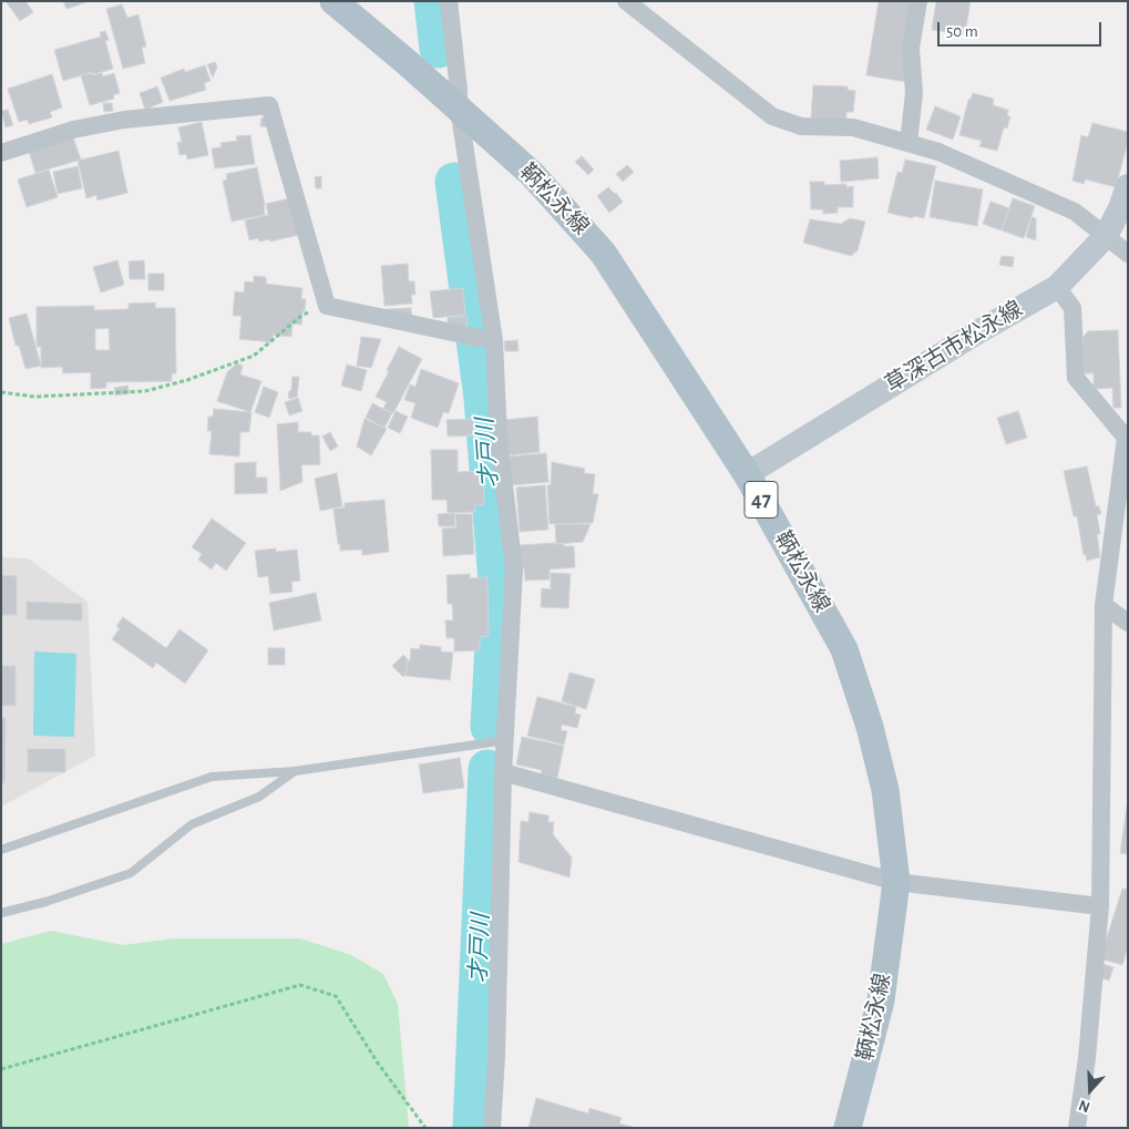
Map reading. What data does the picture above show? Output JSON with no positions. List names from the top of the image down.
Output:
{
  "streets": {
    "main road": ["鞆松永線", "草深古市松永線", "47"]
  },
  "crossings": [
    ["鞆松永線", "草深古市松永線"]
  ],
  "water": ["才戸川"],
  "scale_bar": "50 m",
  "north": "bottom"
}
